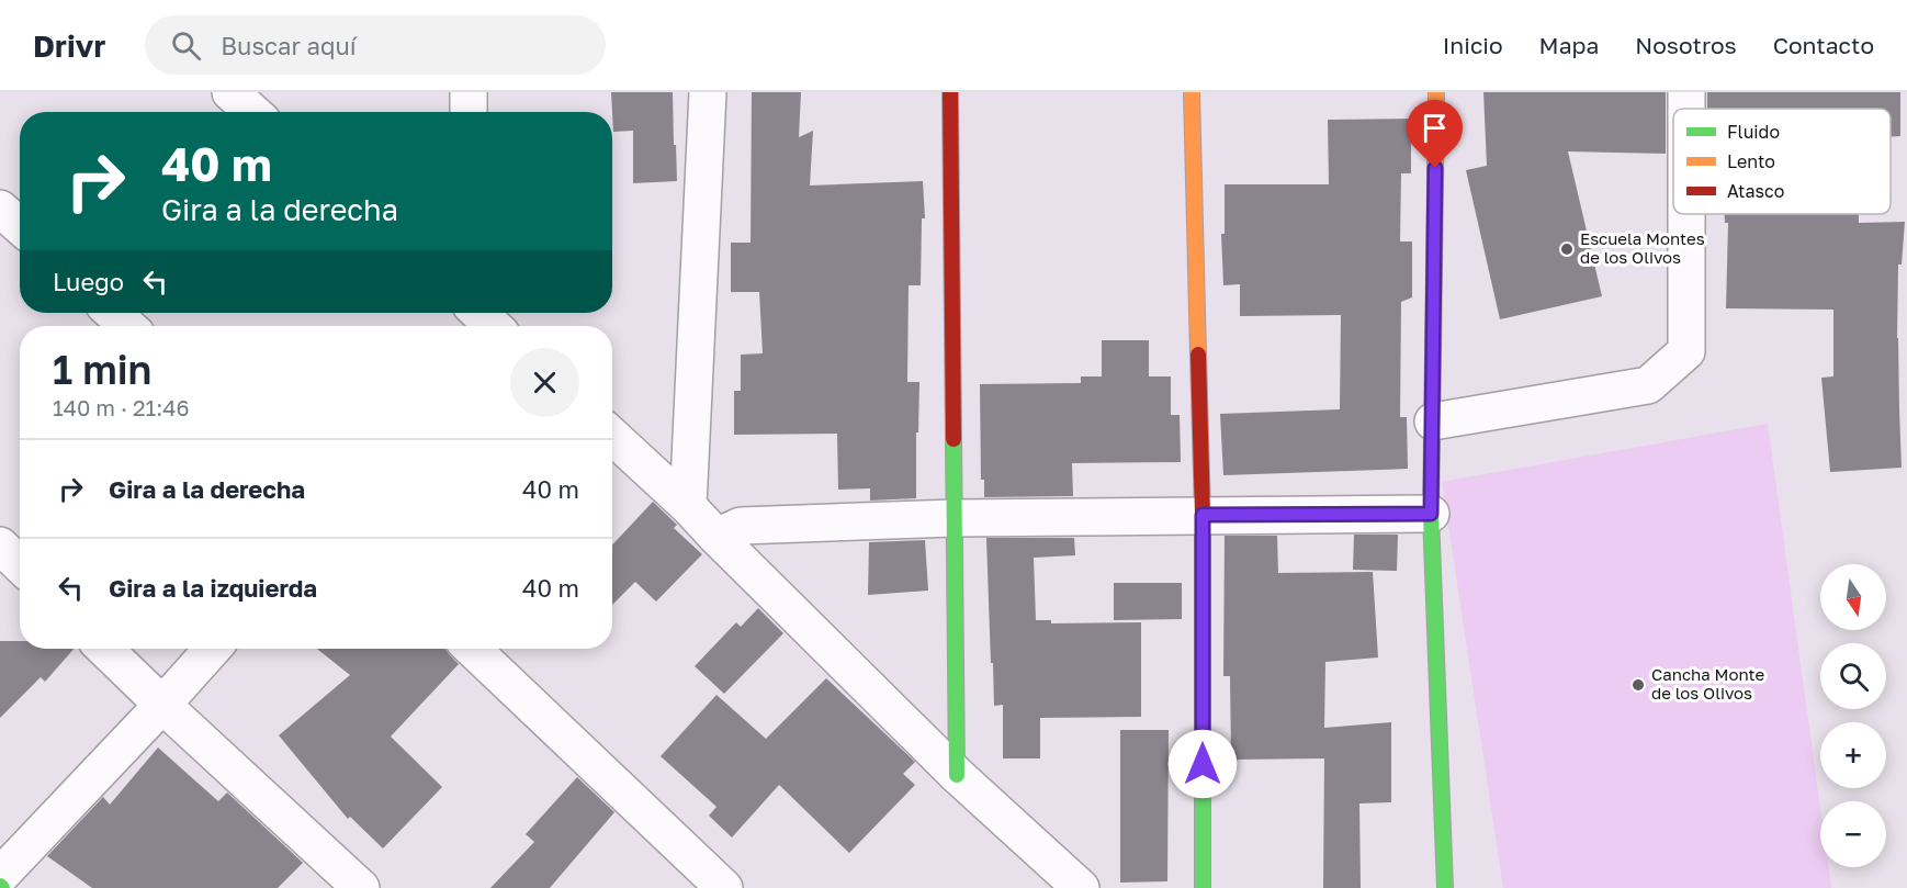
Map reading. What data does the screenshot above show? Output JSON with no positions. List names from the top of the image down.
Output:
{
  "places": ["Escuela Montes de los Olivos", "Cancha Monte de los Olivos"],
  "legend": ["Fluido", "Lento", "Atasco"],
  "north": "bottom",
  "page": {
    "header": "Drivr",
    "search": "Buscar aquí",
    "nav": [
      "Inicio",
      "Mapa",
      "Nosotros",
      "Contacto"
    ],
    "turn": ["40 m", "Gira a la derecha"],
    "then": "Luego",
    "heading": ["1 min", "140 m · 21:46"],
    "list": [
      {
        "name": "Gira a la derecha",
        "value": "40 m"
      },
      {
        "name": "Gira a la izquierda",
        "value": "40 m"
      }
    ],
    "map_buttons": ["+", "−"]
  }
}
